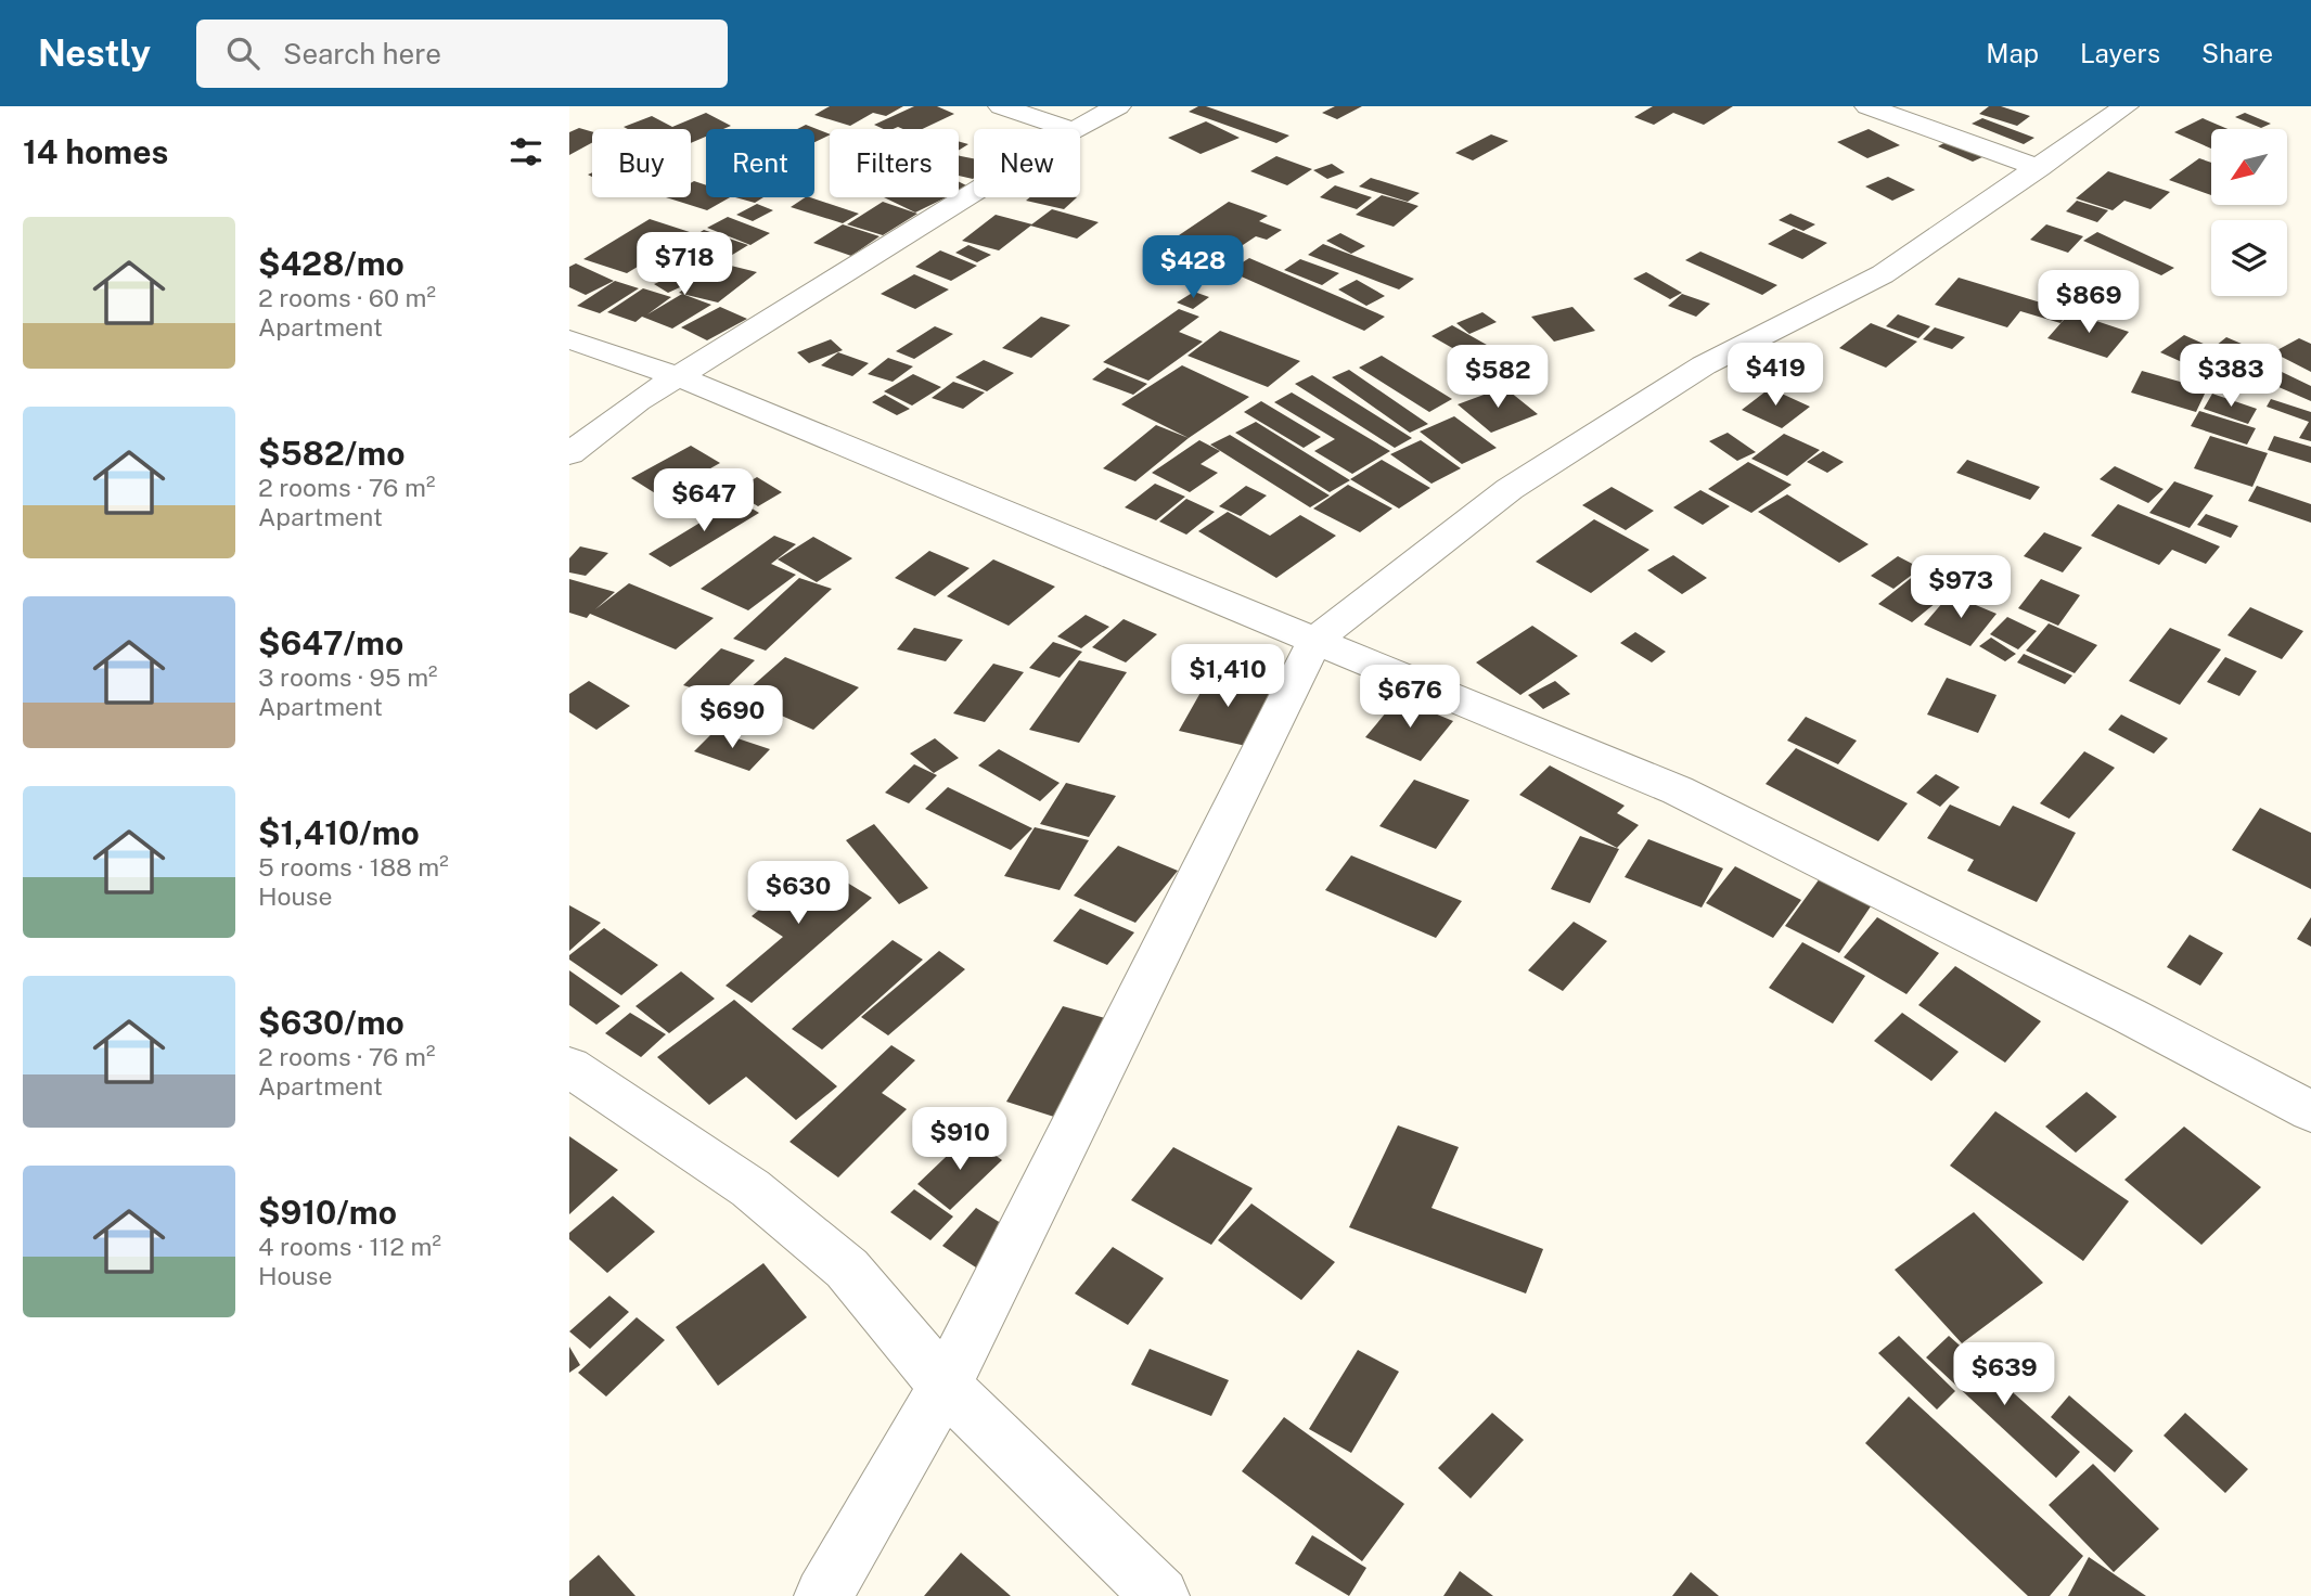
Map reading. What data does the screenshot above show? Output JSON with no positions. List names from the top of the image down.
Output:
{
  "north": "bottom left",
  "page": {
    "header": "Nestly",
    "search": "Search here",
    "nav": ["Map", "Layers", "Share"],
    "heading": "14 homes",
    "chip": [
      "Buy",
      "Rent",
      "Filters",
      "New"
    ],
    "list": [
      {
        "name": "$428/mo",
        "note": "2 rooms · 60 m² · Apartment"
      },
      {
        "name": "$582/mo",
        "note": "2 rooms · 76 m² · Apartment"
      },
      {
        "name": "$647/mo",
        "note": "3 rooms · 95 m² · Apartment"
      },
      {
        "name": "$1,410/mo",
        "note": "5 rooms · 188 m² · House"
      },
      {
        "name": "$630/mo",
        "note": "2 rooms · 76 m² · Apartment"
      },
      {
        "name": "$910/mo",
        "note": "4 rooms · 112 m² · House"
      }
    ],
    "price": [
      "$718",
      "$428",
      "$869",
      "$419",
      "$383",
      "$582",
      "$647",
      "$973",
      "$1,410",
      "$676",
      "$690",
      "$630",
      "$910",
      "$639"
    ]
  }
}
